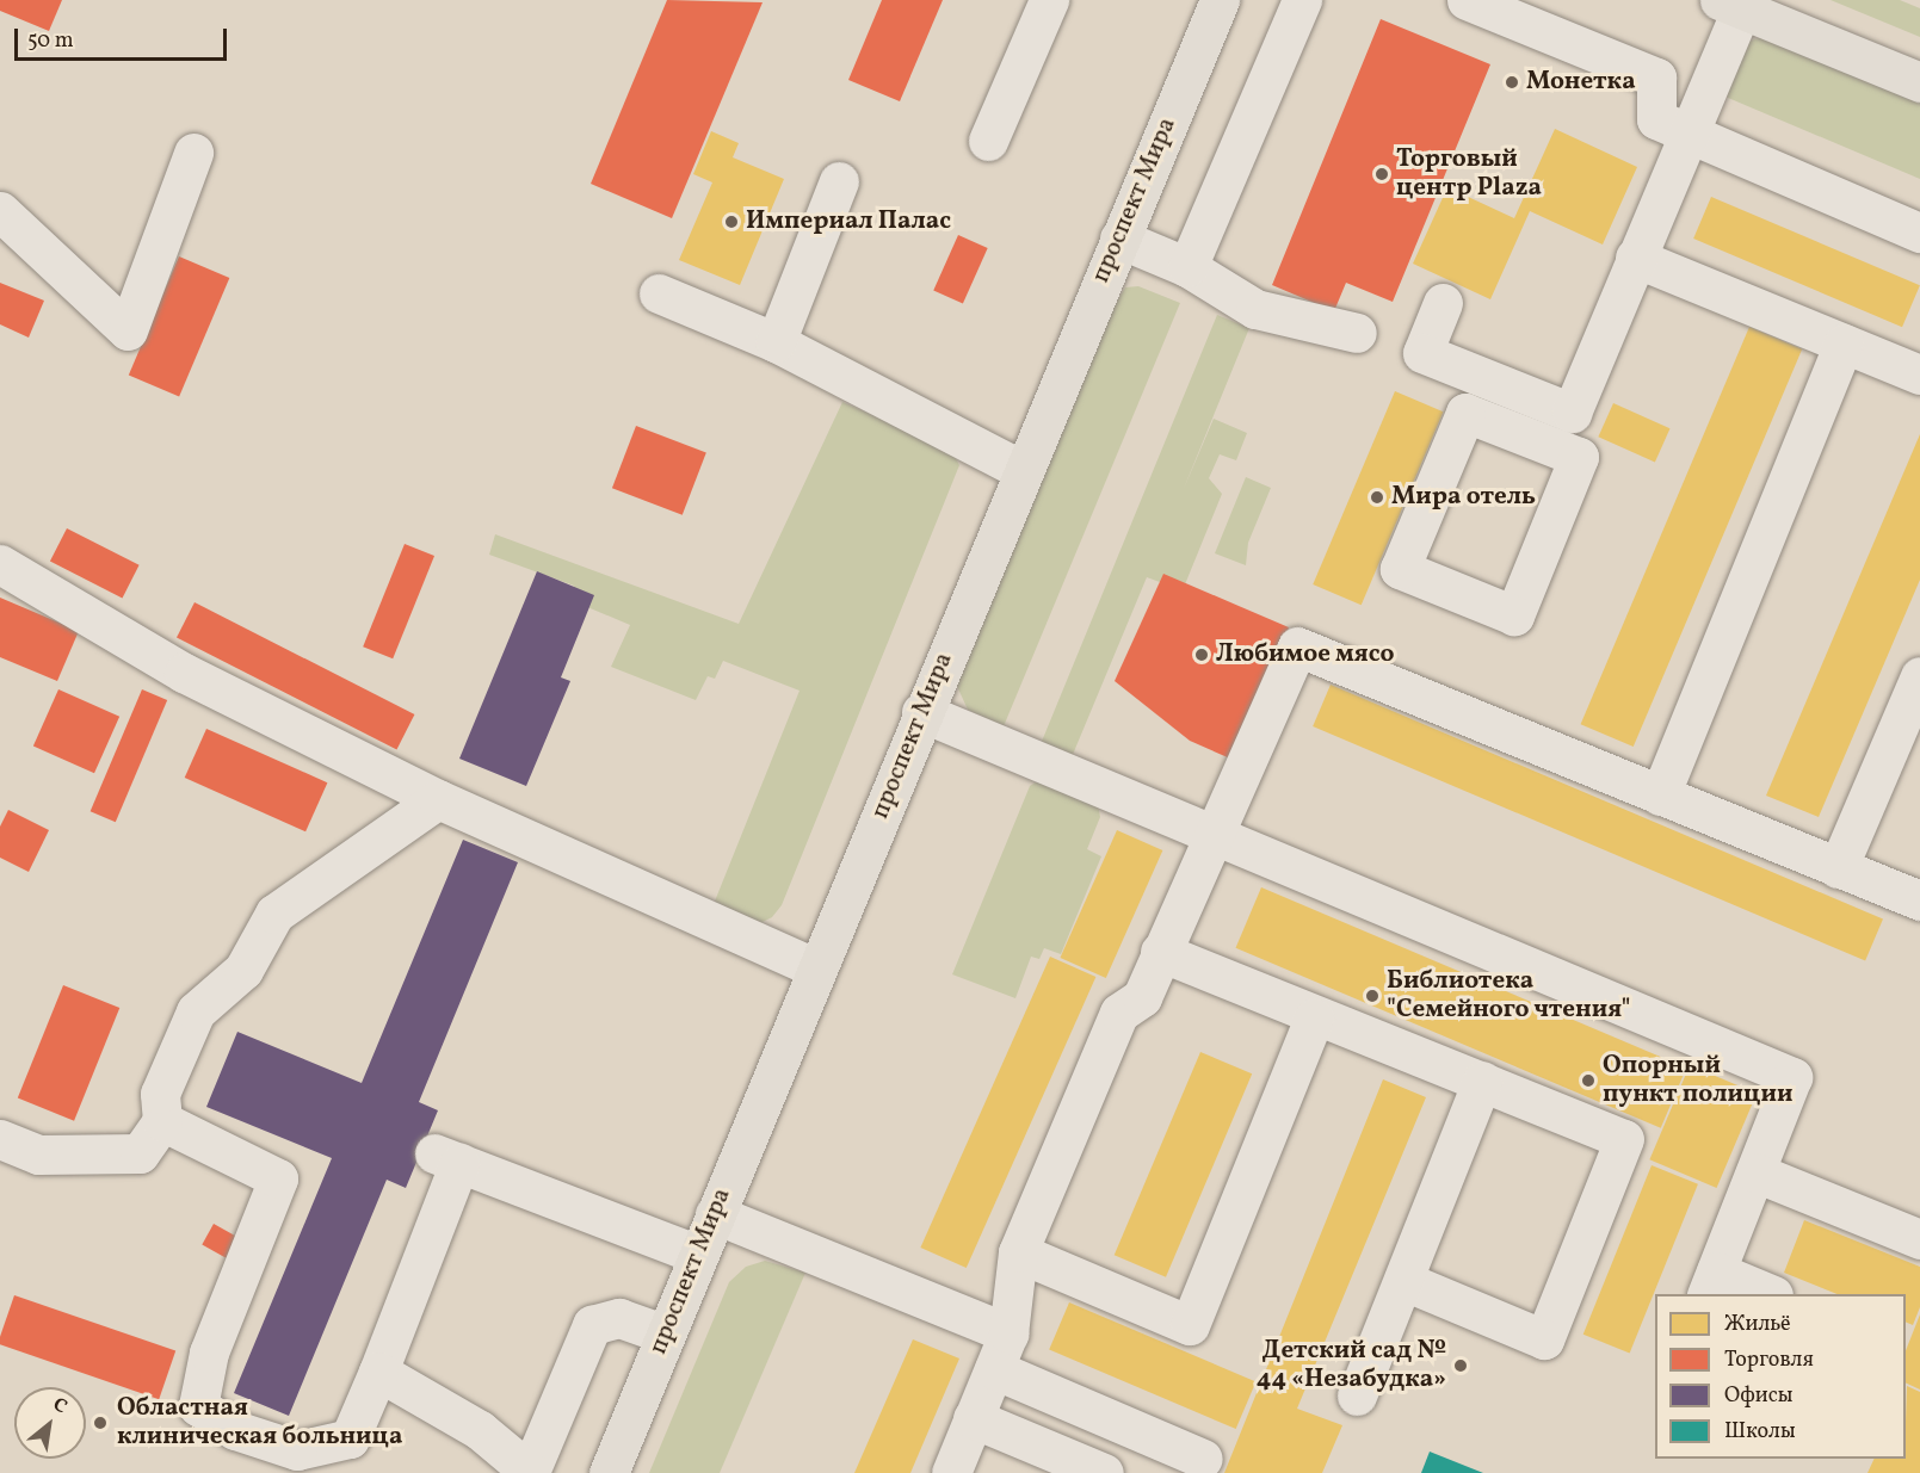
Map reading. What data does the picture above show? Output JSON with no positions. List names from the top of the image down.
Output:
{
  "streets": {
    "main road": ["проспект Мира"]
  },
  "places": [
    "Монетка",
    "Торговый центр Plaza",
    "Империал Палас",
    "Мира отель",
    "Любимое мясо",
    "Библиотека \"Семейного чтения\"",
    "Опорный пункт полиции",
    "Детский сад № 44 «Незабудка»",
    "Областная клиническая больница"
  ],
  "legend": [
    "Жильё",
    "Торговля",
    "Офисы",
    "Школы"
  ],
  "scale_bar": "50 m",
  "north": "top right"
}
